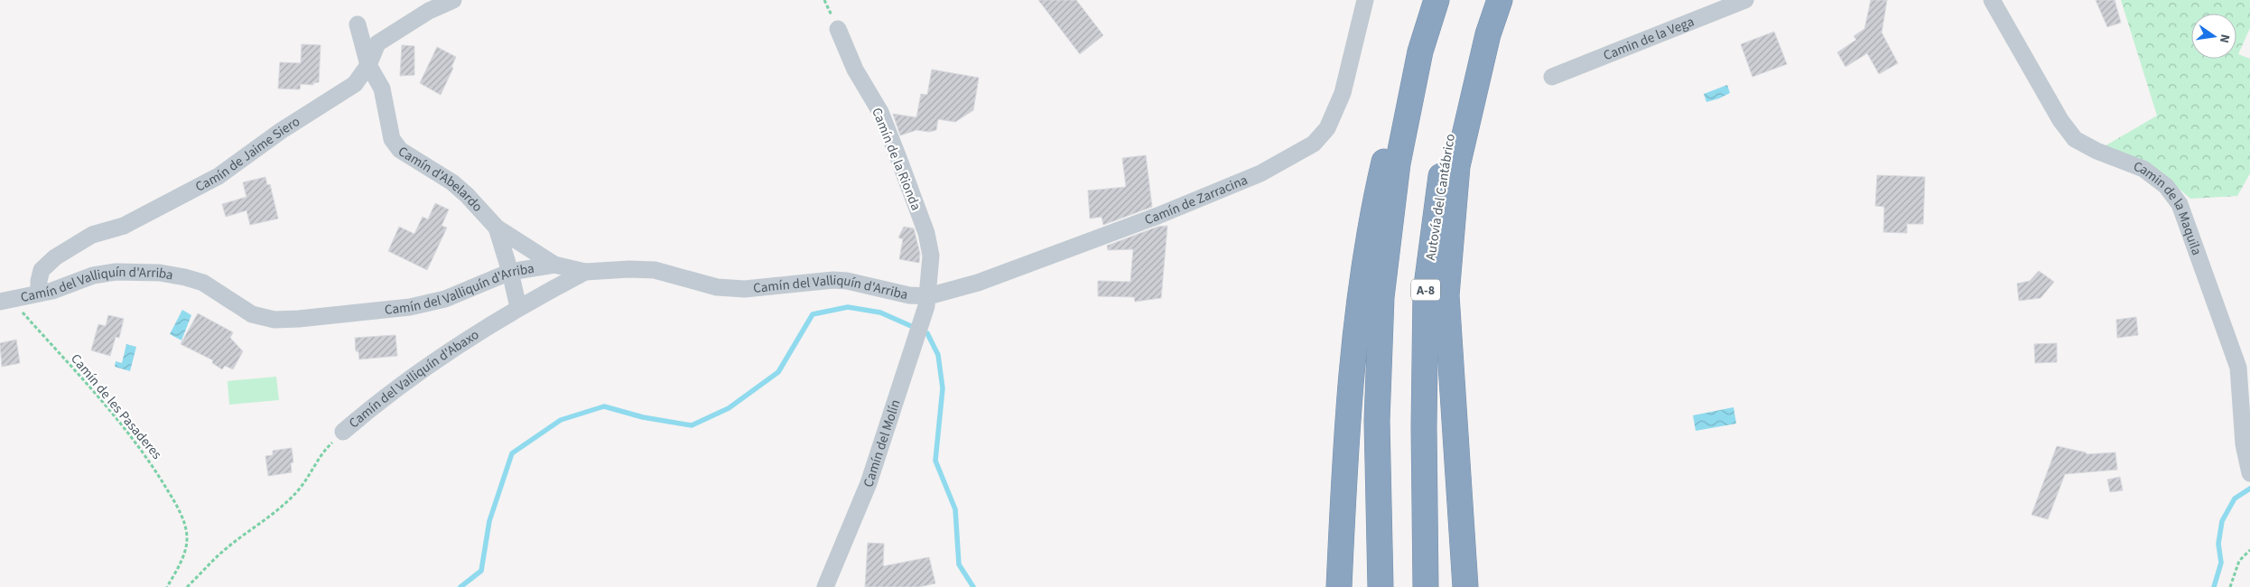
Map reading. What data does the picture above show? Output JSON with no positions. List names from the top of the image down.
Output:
{
  "streets": {
    "highway": ["Autovía del Cantábrico", "A-8"],
    "street": [
      "Camin de la Vega",
      "Camín de Jaime Siero",
      "Camín de la Rionda",
      "Camín d'Abelardo",
      "Camín de Zarracina",
      "Camin de la Maquila",
      "Camín del Valliquín d'Arriba",
      "Camín del Valliquín d'Abaxo",
      "Camín del Molín"
    ],
    "path": ["Camín de les Pasaderes"]
  },
  "crossings": [
    ["Camín de Jaime Siero", "Camín d'Abelardo"],
    ["Camín de Jaime Siero", "Camín del Valliquín d'Arriba"],
    ["Camín de la Rionda", "Camín de Zarracina"],
    ["Camín de la Rionda", "Camín del Valliquín d'Arriba"],
    ["Camín de la Rionda", "Camín del Molín"],
    ["Camín d'Abelardo", "Camín del Valliquín d'Arriba"],
    ["Camín d'Abelardo", "Camín del Valliquín d'Abaxo"],
    ["Camín de Zarracina", "Camín del Valliquín d'Arriba"],
    ["Camín de Zarracina", "Camín del Molín"],
    ["Camín del Valliquín d'Arriba", "Camín del Valliquín d'Abaxo"],
    ["Camín del Valliquín d'Arriba", "Camín de les Pasaderes"],
    ["Camín del Valliquín d'Arriba", "Camín del Molín"]
  ],
  "north": "right"
}
